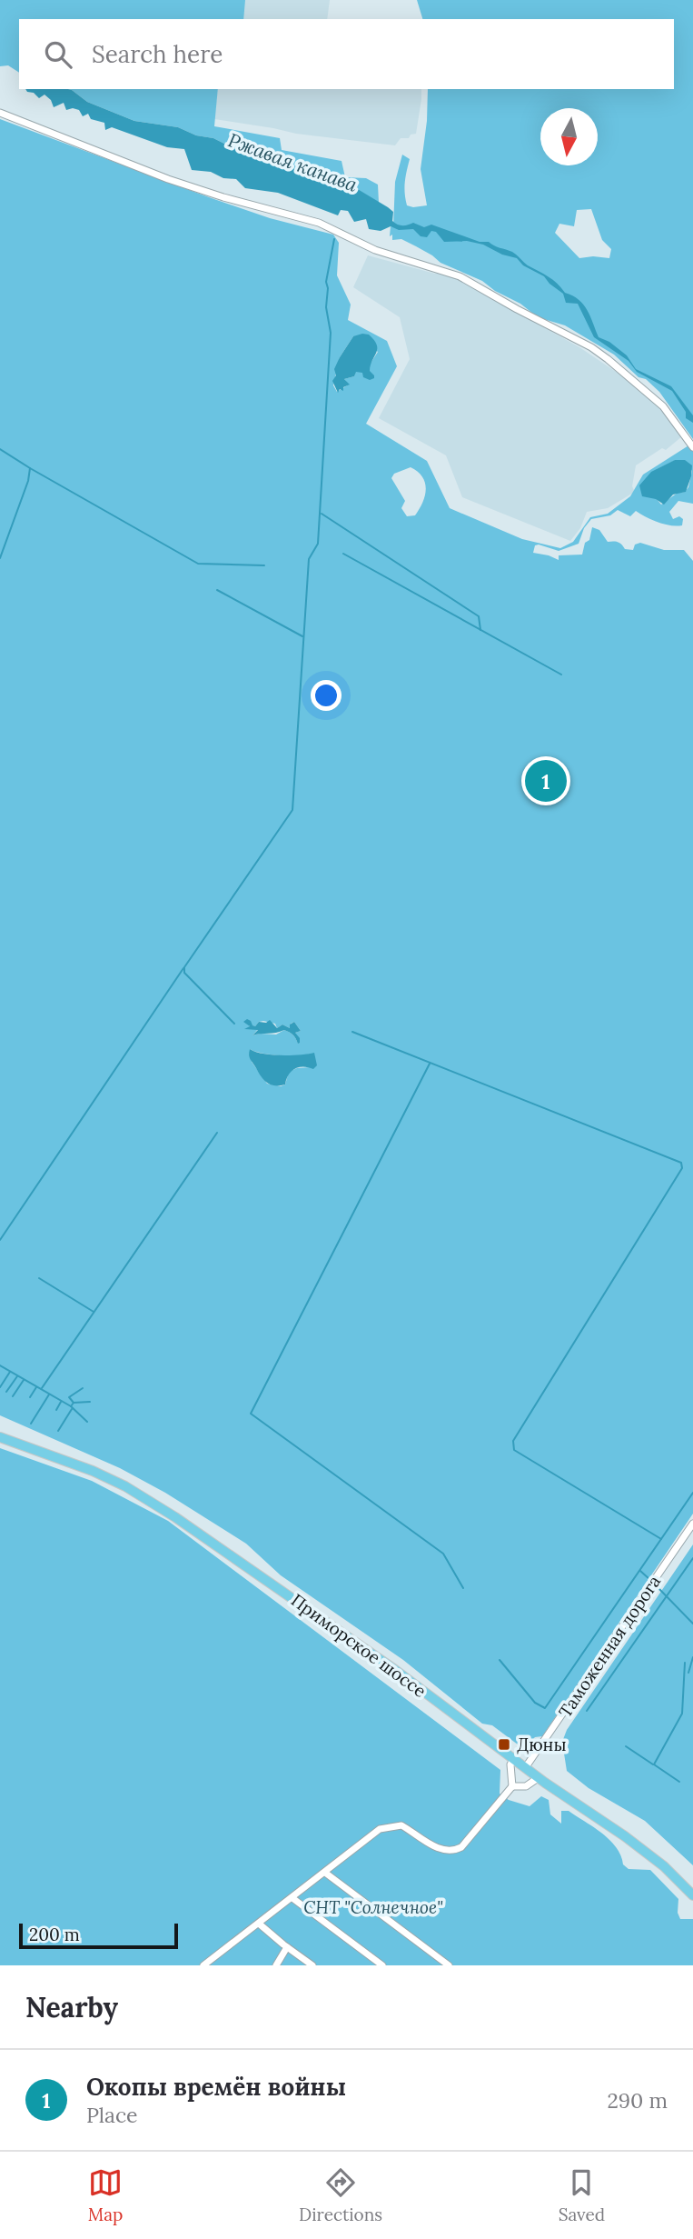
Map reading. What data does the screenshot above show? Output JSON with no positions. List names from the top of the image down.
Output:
{
  "streets": {
    "main road": ["Приморское шоссе"],
    "street": ["Таможенная дорога"]
  },
  "crossings": [
    ["Приморское шоссе", "Таможенная дорога"]
  ],
  "water": ["Ржавая канава"],
  "parks": ["СНТ \"Солнечное\""],
  "places": {
    "transit": ["Дюны"]
  },
  "scale_bar": "200 m",
  "north": "bottom",
  "page": {
    "search": "Search here",
    "pins": "1",
    "scale": "200 m",
    "heading": "Nearby",
    "list": [
      {
        "mark": "1",
        "name": "Окопы времён войны",
        "note": "Place",
        "value": "290 m"
      }
    ],
    "nav": ["Map", "Directions", "Saved"]
  }
}
